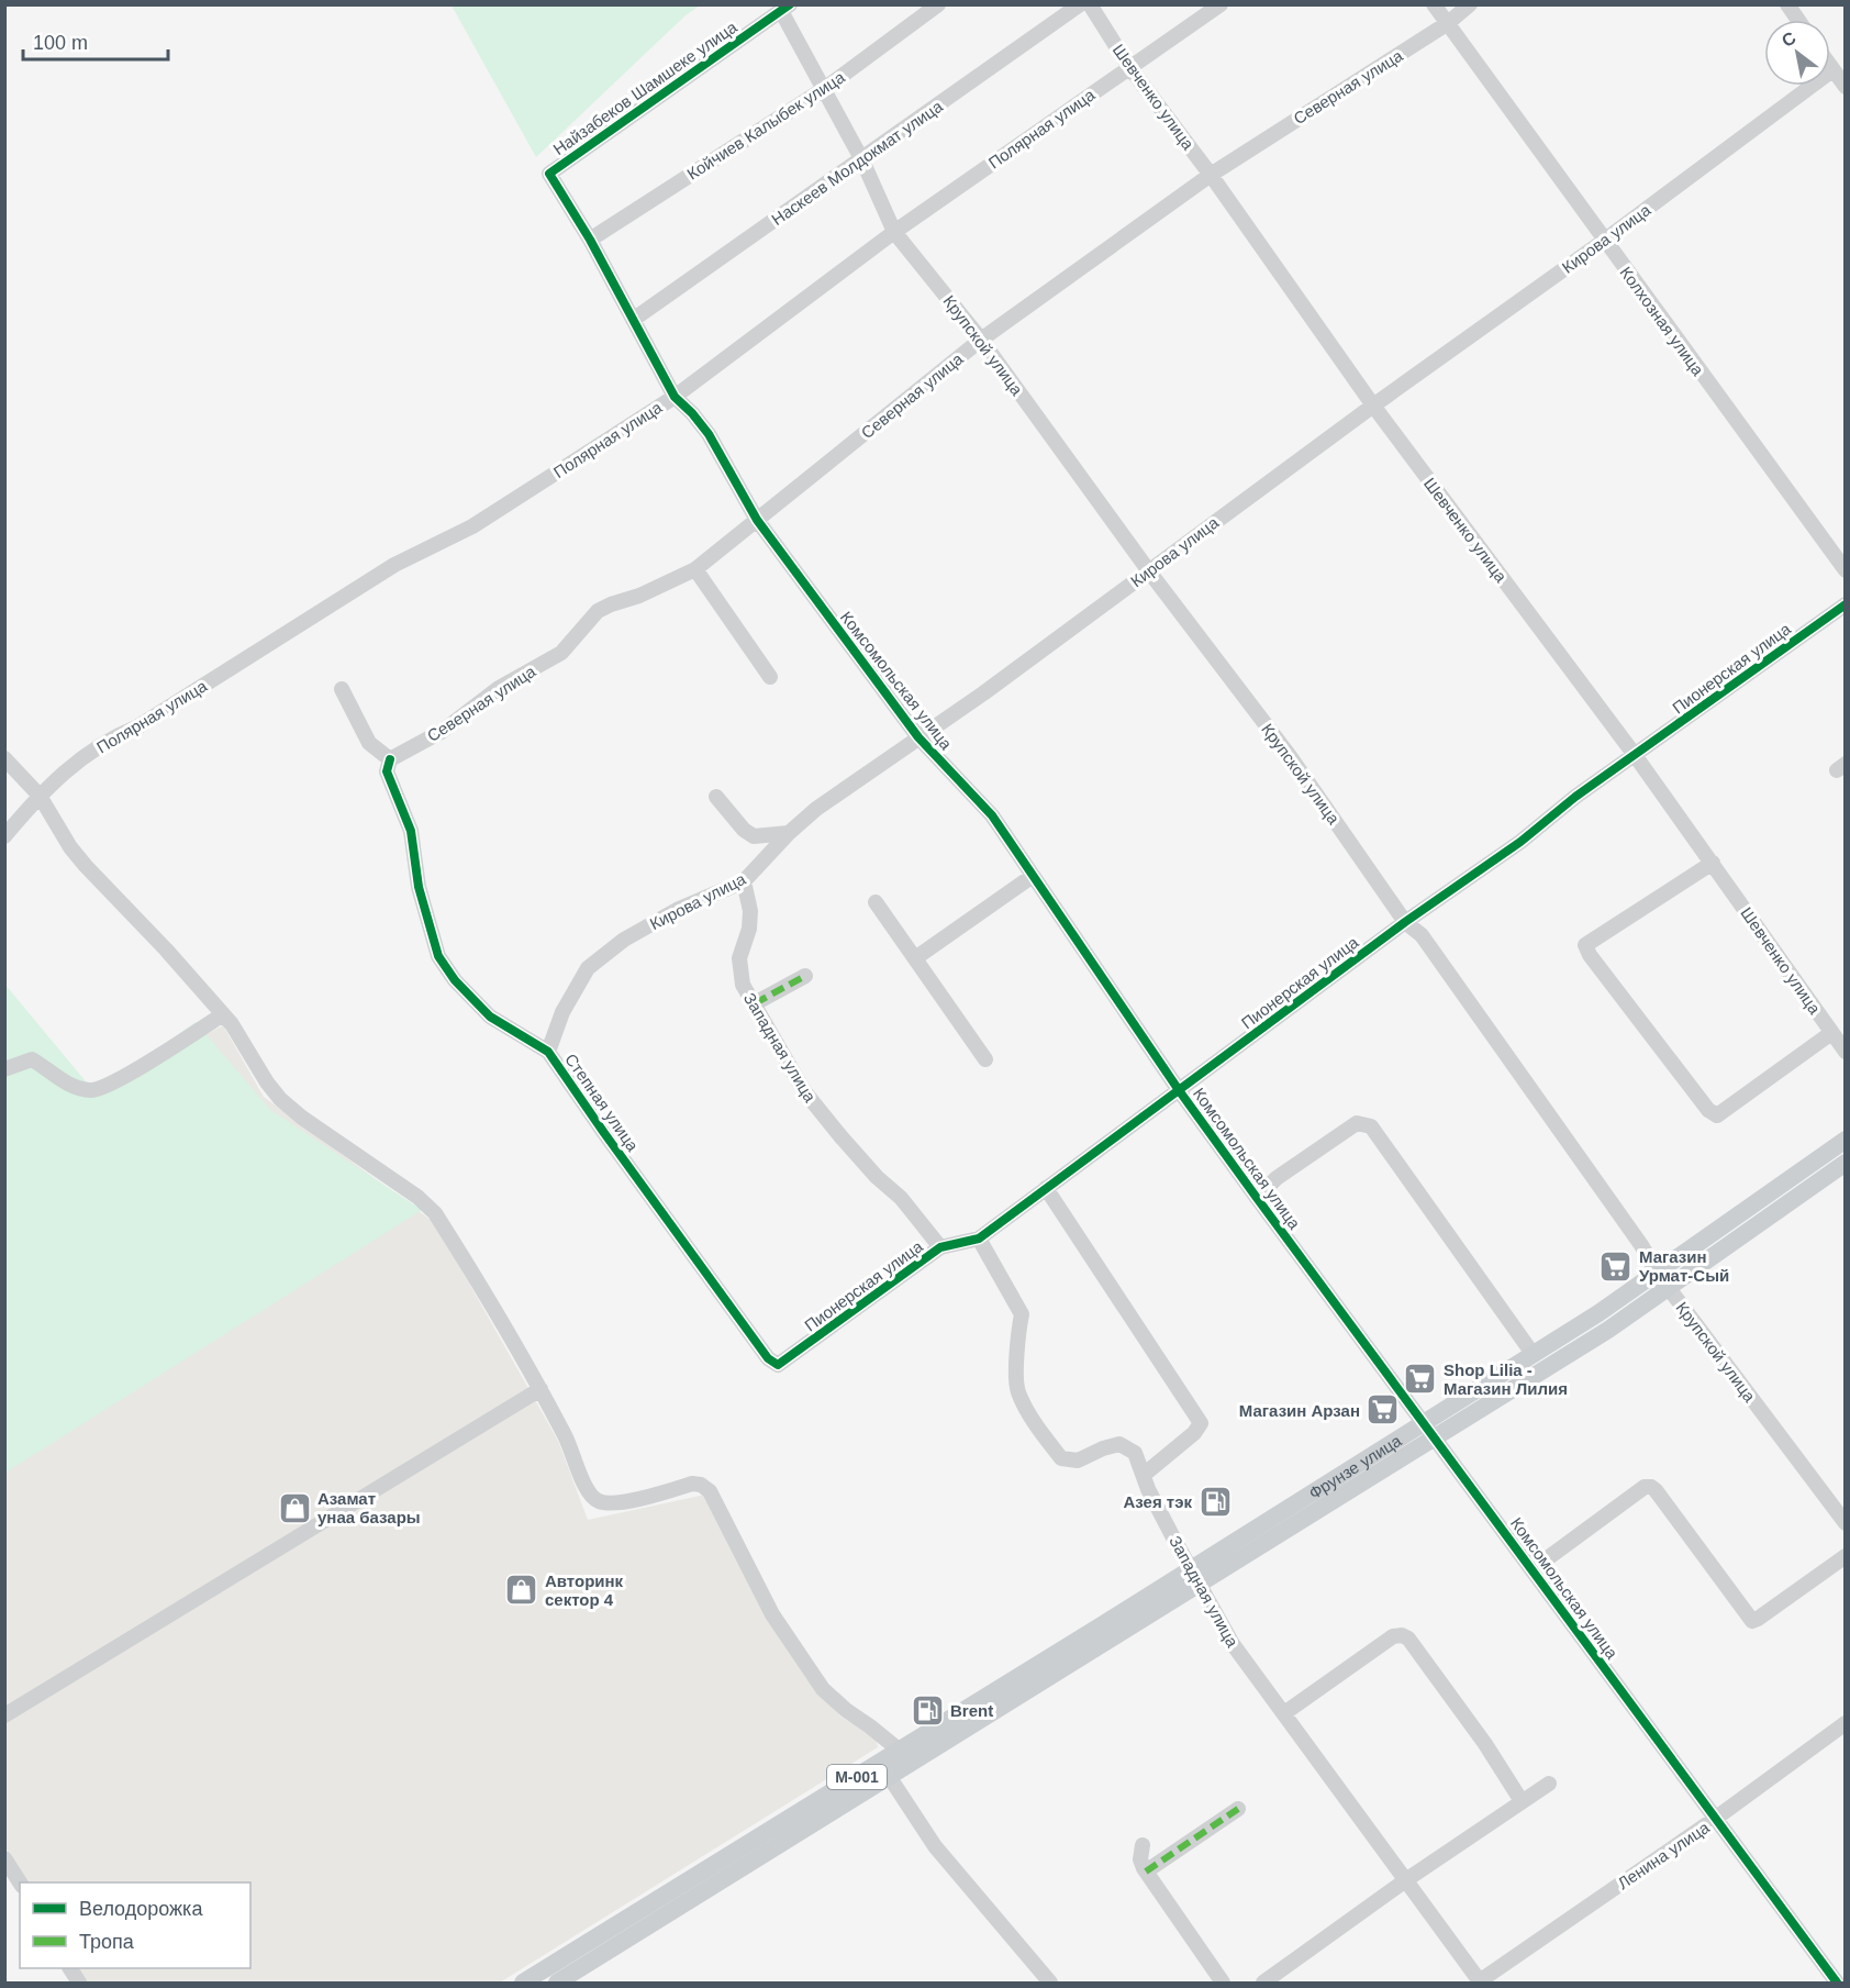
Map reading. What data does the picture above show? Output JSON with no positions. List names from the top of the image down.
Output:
{
  "streets": {
    "main road": ["Фрунзе улица", "M-001"],
    "street": [
      "Северная улица",
      "Найзабеков Шамшеке улица",
      "Шевченко улица",
      "Койчиев Калыбек улица",
      "Полярная улица",
      "Наскеев Молдокмат улица",
      "Кирова улица",
      "Колхозная улица",
      "Крупской улица",
      "Пионерская улица",
      "Комсомольская улица",
      "Западная улица",
      "Степная улица",
      "Ленина улица"
    ]
  },
  "crossings": [
    ["Северная улица", "Шевченко улица"],
    ["Северная улица", "Колхозная улица"],
    ["Северная улица", "Крупской улица"],
    ["Северная улица", "Комсомольская улица"],
    ["Северная улица", "Степная улица"],
    ["Найзабеков Шамшеке улица", "Крупской улица"],
    ["Найзабеков Шамшеке улица", "Комсомольская улица"],
    ["Шевченко улица", "Полярная улица"],
    ["Шевченко улица", "Кирова улица"],
    ["Шевченко улица", "Пионерская улица"],
    ["Койчиев Калыбек улица", "Крупской улица"],
    ["Койчиев Калыбек улица", "Комсомольская улица"],
    ["Полярная улица", "Крупской улица"],
    ["Полярная улица", "Комсомольская улица"],
    ["Наскеев Молдокмат улица", "Крупской улица"],
    ["Наскеев Молдокмат улица", "Комсомольская улица"],
    ["Кирова улица", "Колхозная улица"],
    ["Кирова улица", "Крупской улица"],
    ["Кирова улица", "Комсомольская улица"],
    ["Кирова улица", "Западная улица"],
    ["Кирова улица", "Степная улица"],
    ["Крупской улица", "Пионерская улица"],
    ["Крупской улица", "Фрунзе улица"],
    ["Пионерская улица", "Комсомольская улица"],
    ["Пионерская улица", "Западная улица"],
    ["Пионерская улица", "Степная улица"],
    ["Комсомольская улица", "Фрунзе улица"],
    ["Комсомольская улица", "Ленина улица"],
    ["Западная улица", "Фрунзе улица"],
    ["Западная улица", "M-001"],
    ["Западная улица", "Ленина улица"],
    ["Фрунзе улица", "M-001"]
  ],
  "places": {
    "supermarket": ["Магазин Урмат-Сый", "Shop Lilia - Магазин Лилия", "Магазин Арзан"],
    "fuel station": ["Азея тэк", "Brent"],
    "shop": ["Азамат унаа базары", "Авторинк сектор 4"]
  },
  "legend": ["Велодорожка", "Тропа"],
  "scale_bar": "100 m",
  "north": "top left"
}
